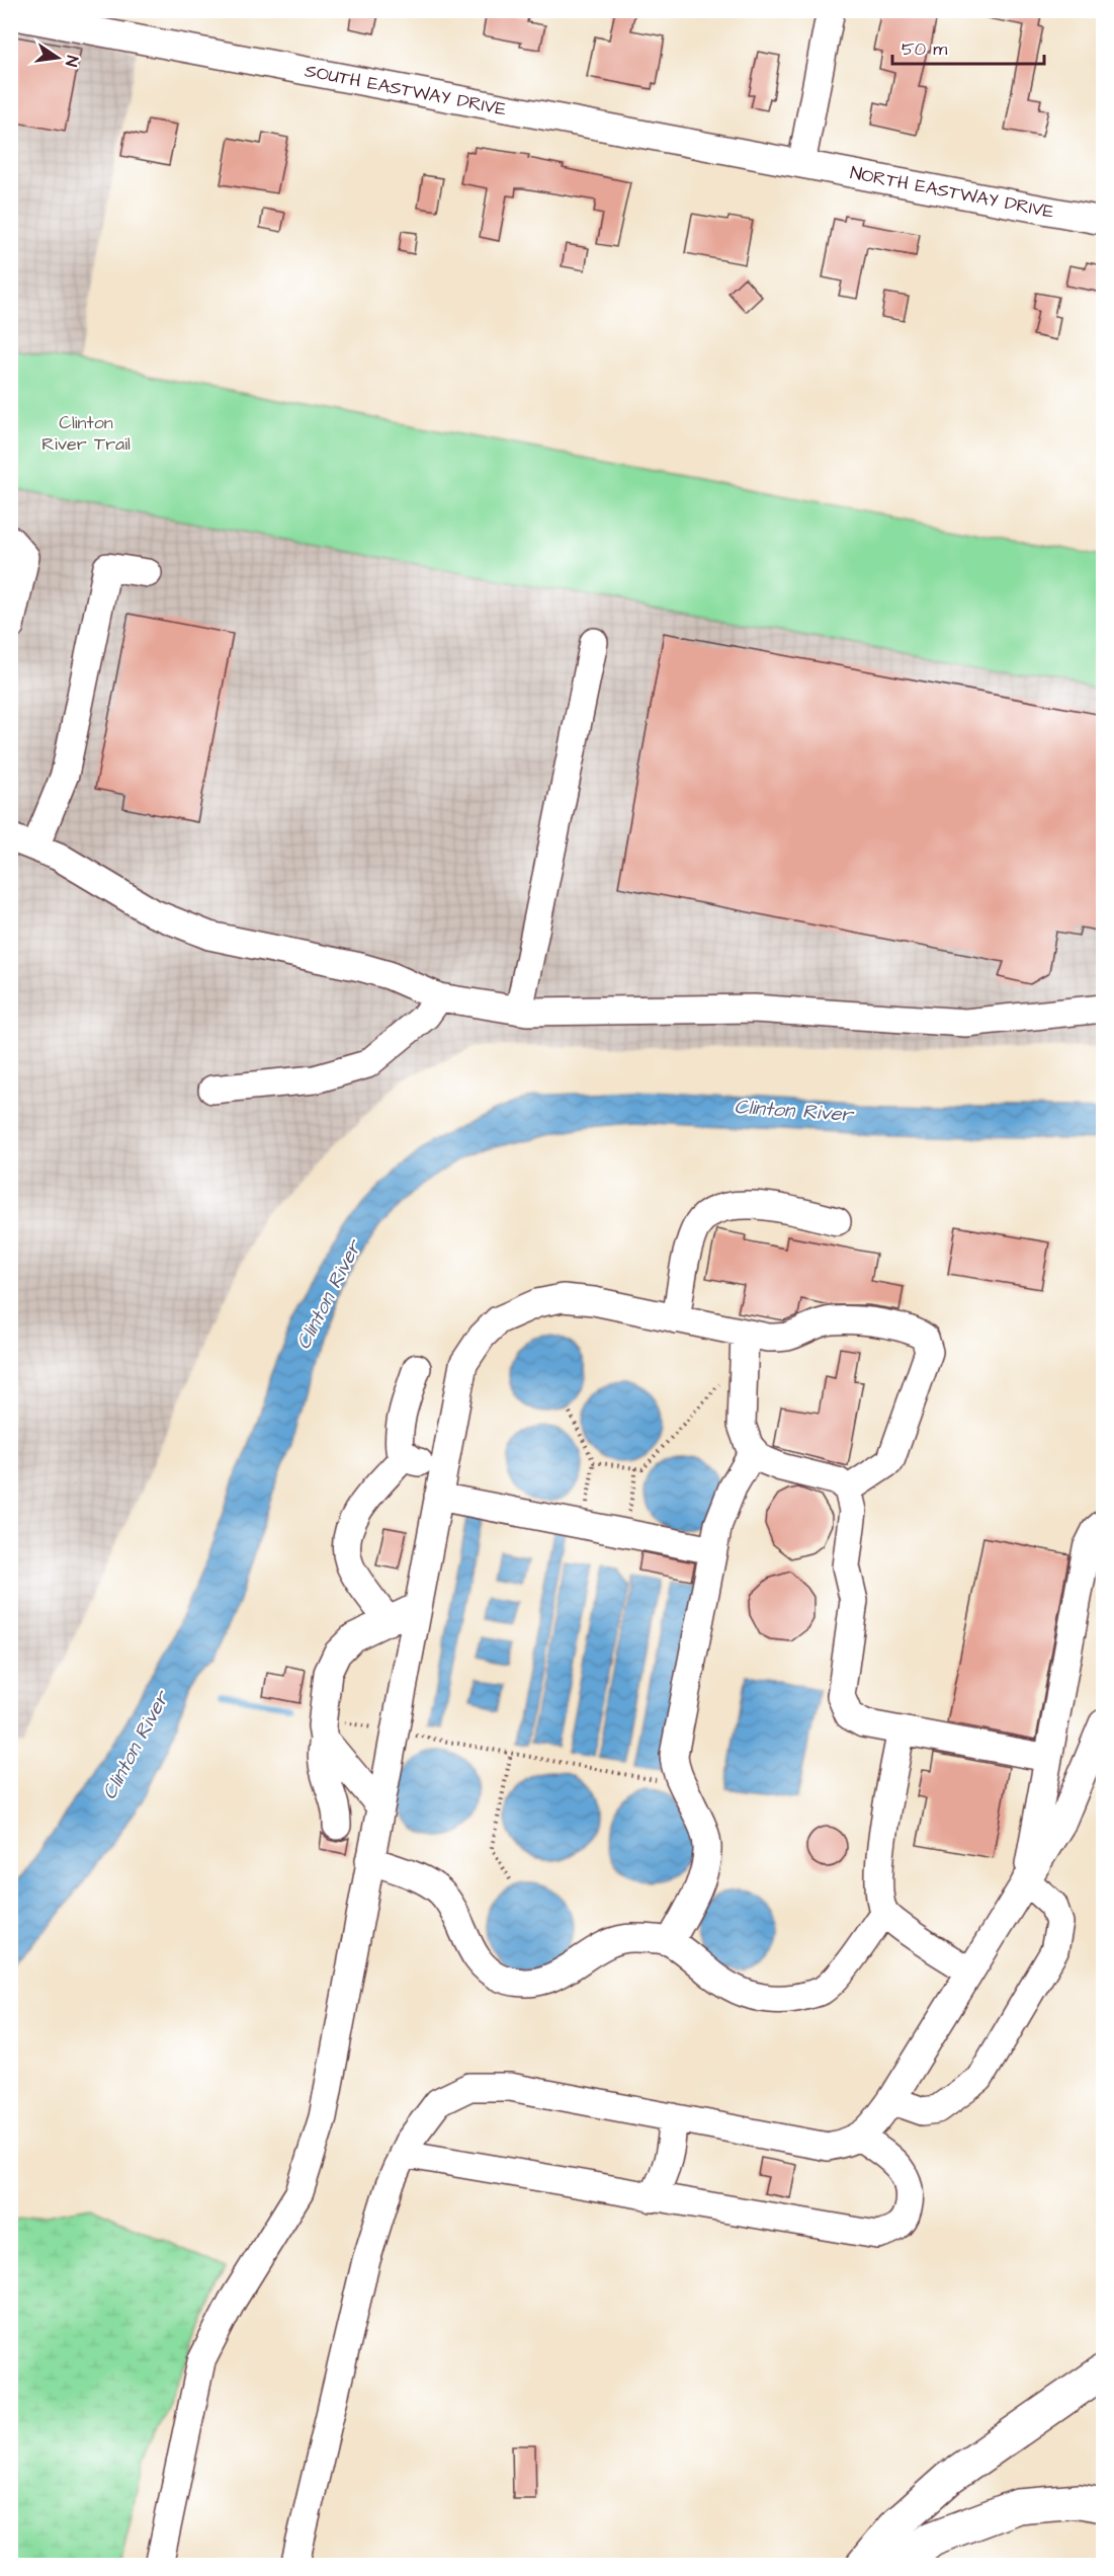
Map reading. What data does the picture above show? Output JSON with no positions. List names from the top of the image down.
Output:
{
  "streets": {
    "street": ["SOUTH EASTWAY DRIVE", "NORTH EASTWAY DRIVE"]
  },
  "crossings": [
    ["SOUTH EASTWAY DRIVE", "NORTH EASTWAY DRIVE"]
  ],
  "water": ["Clinton River"],
  "parks": ["Clinton River Trail"],
  "scale_bar": "50 m",
  "north": "right"
}
